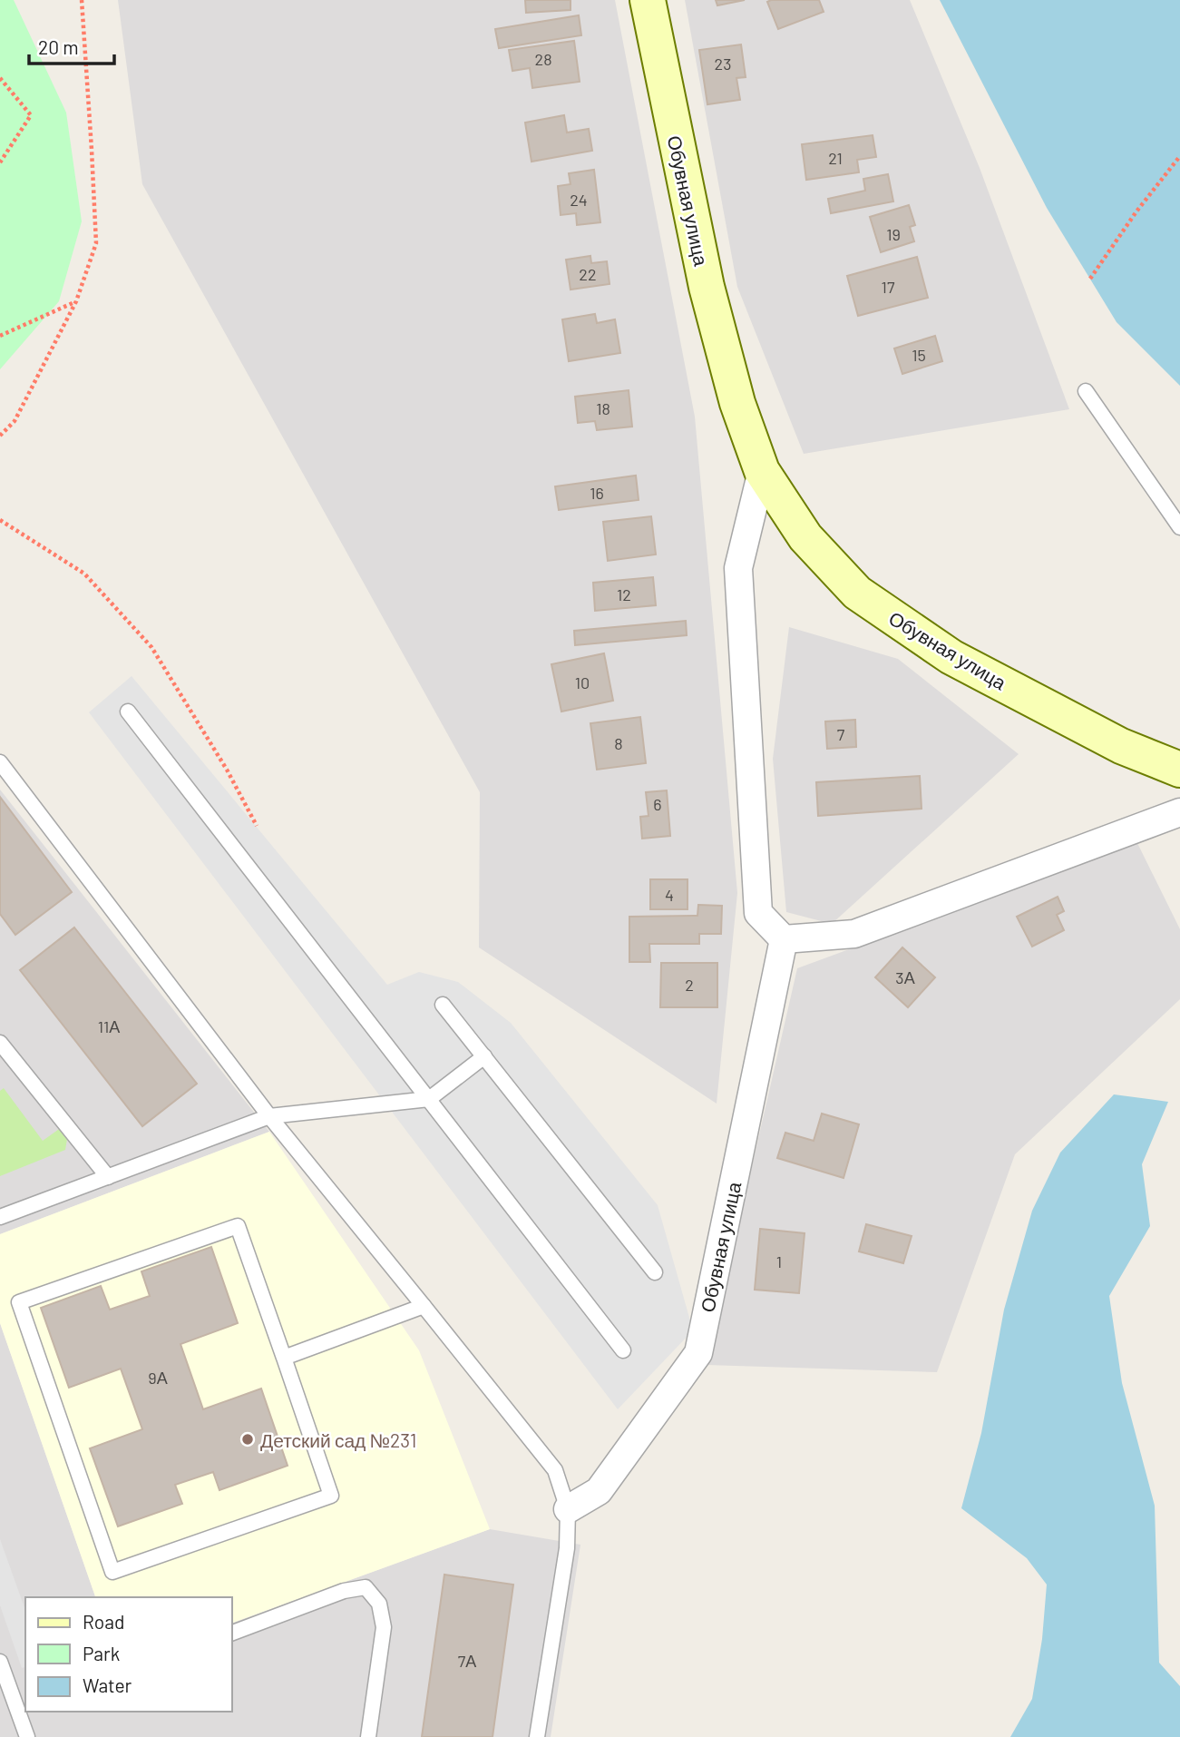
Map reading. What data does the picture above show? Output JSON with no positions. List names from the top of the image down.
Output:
{
  "streets": {
    "main road": ["Обувная улица"]
  },
  "places": ["Детский сад №231"],
  "house_numbers": [
    "28",
    "23",
    "21",
    "24",
    "19",
    "22",
    "17",
    "15",
    "18",
    "16",
    "12",
    "10",
    "7",
    "8",
    "6",
    "4",
    "3А",
    "2",
    "11А",
    "1",
    "9А",
    "7А"
  ],
  "legend": ["Road", "Park", "Water"],
  "scale_bar": "20 m"
}
